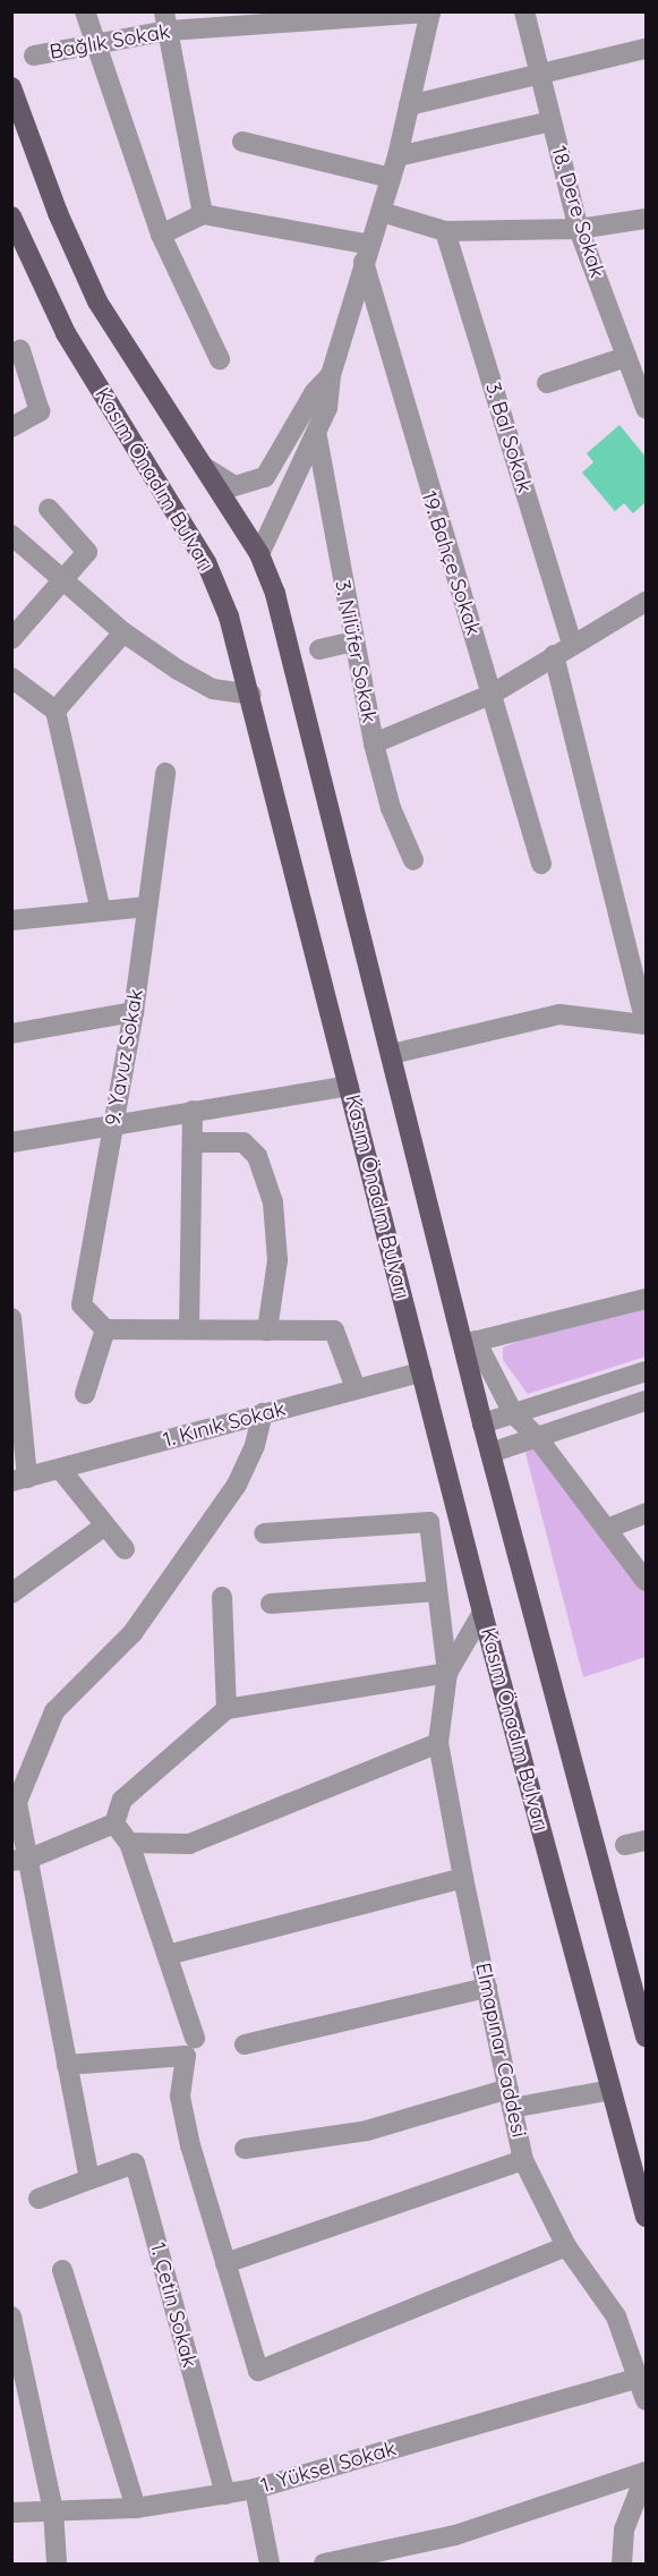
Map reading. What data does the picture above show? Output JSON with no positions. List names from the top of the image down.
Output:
{
  "streets": {
    "main road": ["Kasım Önadım Bulvarı"],
    "street": [
      "Bağlık Sokak",
      "18. Dere Sokak",
      "3. Bal Sokak",
      "19. Bahçe Sokak",
      "3. Nilüfer Sokak",
      "9. Yavuz Sokak",
      "1. Kınık Sokak",
      "Elmapınar Caddesi",
      "1. Çetin Sokak",
      "1. Yüksel Sokak"
    ]
  },
  "crossings": [
    ["Kasım Önadım Bulvarı", "1. Kınık Sokak"],
    ["Kasım Önadım Bulvarı", "Elmapınar Caddesi"],
    ["Elmapınar Caddesi", "1. Yüksel Sokak"],
    ["1. Çetin Sokak", "1. Yüksel Sokak"]
  ]
}
